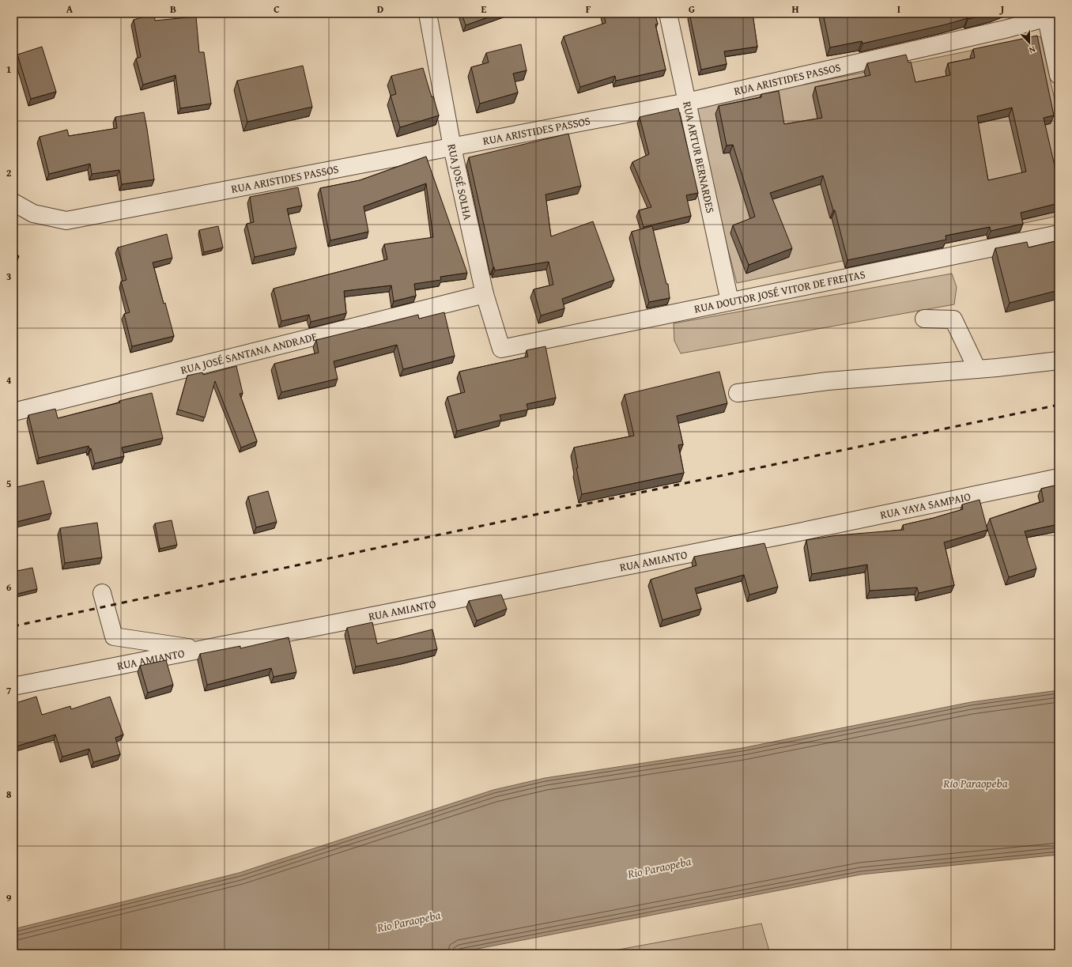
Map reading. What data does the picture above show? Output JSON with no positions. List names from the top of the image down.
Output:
{
  "streets": {
    "street": [
      "RUA ARISTIDES PASSOS",
      "RUA ARTUR BERNARDES",
      "RUA JOSÉ SOLHA",
      "RUA DOUTOR JOSÉ VITOR DE FREITAS",
      "RUA JOSÉ SANTANA ANDRADE",
      "RUA YAYA SAMPAIO",
      "RUA AMIANTO"
    ]
  },
  "crossings": [
    ["RUA ARISTIDES PASSOS", "RUA ARTUR BERNARDES"],
    ["RUA ARISTIDES PASSOS", "RUA JOSÉ SOLHA"],
    ["RUA ARTUR BERNARDES", "RUA DOUTOR JOSÉ VITOR DE FREITAS"],
    ["RUA JOSÉ SOLHA", "RUA DOUTOR JOSÉ VITOR DE FREITAS"],
    ["RUA JOSÉ SOLHA", "RUA JOSÉ SANTANA ANDRADE"],
    ["RUA YAYA SAMPAIO", "RUA AMIANTO"]
  ],
  "water": ["Rio Paraopeba"],
  "north": "bottom",
  "grid": {
    "columns": [
      "A",
      "B",
      "C",
      "D",
      "E",
      "F",
      "G",
      "H",
      "I",
      "J"
    ],
    "rows": [
      "1",
      "2",
      "3",
      "4",
      "5",
      "6",
      "7",
      "8",
      "9"
    ]
  }
}
